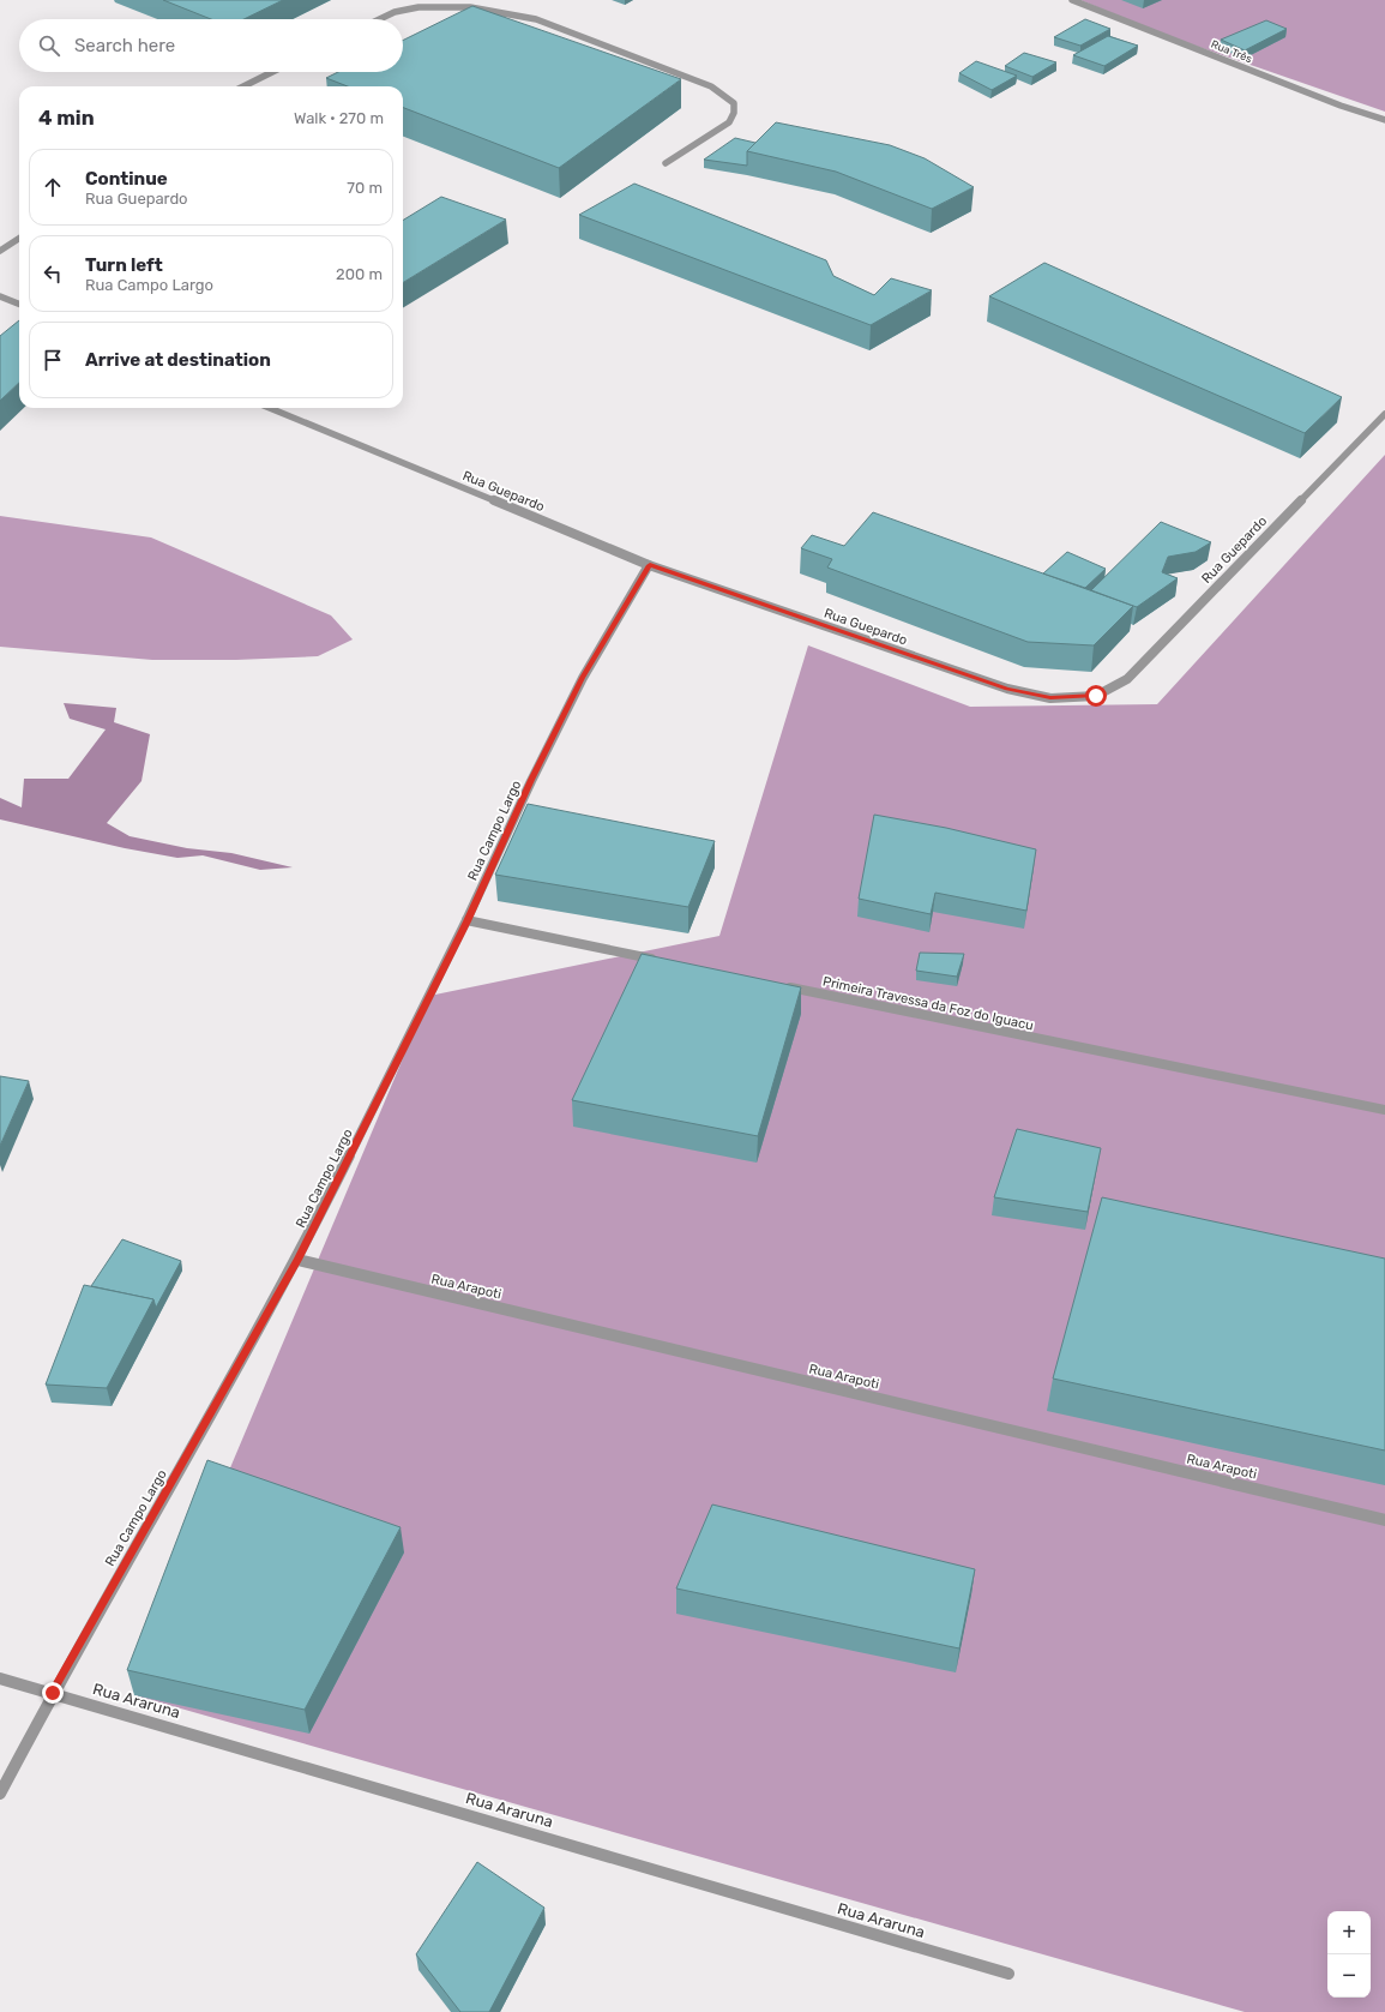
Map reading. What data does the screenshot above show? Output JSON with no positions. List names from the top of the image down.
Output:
{
  "streets": {
    "street": [
      "Rua Três",
      "Rua Guepardo",
      "Rua Campo Largo",
      "Primeira Travessa da Foz do Iguacu",
      "Rua Arapoti",
      "Rua Araruna"
    ]
  },
  "crossings": [
    ["Rua Guepardo", "Rua Campo Largo"],
    ["Rua Campo Largo", "Rua Arapoti"],
    ["Rua Campo Largo", "Rua Araruna"]
  ],
  "page": {
    "search": "Search here",
    "heading": ["4 min", "Walk · 270 m"],
    "list": [
      ["Continue", "Rua Guepardo", "70 m"],
      ["Turn left", "Rua Campo Largo", "200 m"],
      "Arrive at destination"
    ],
    "map_buttons": ["+", "−"]
  }
}
